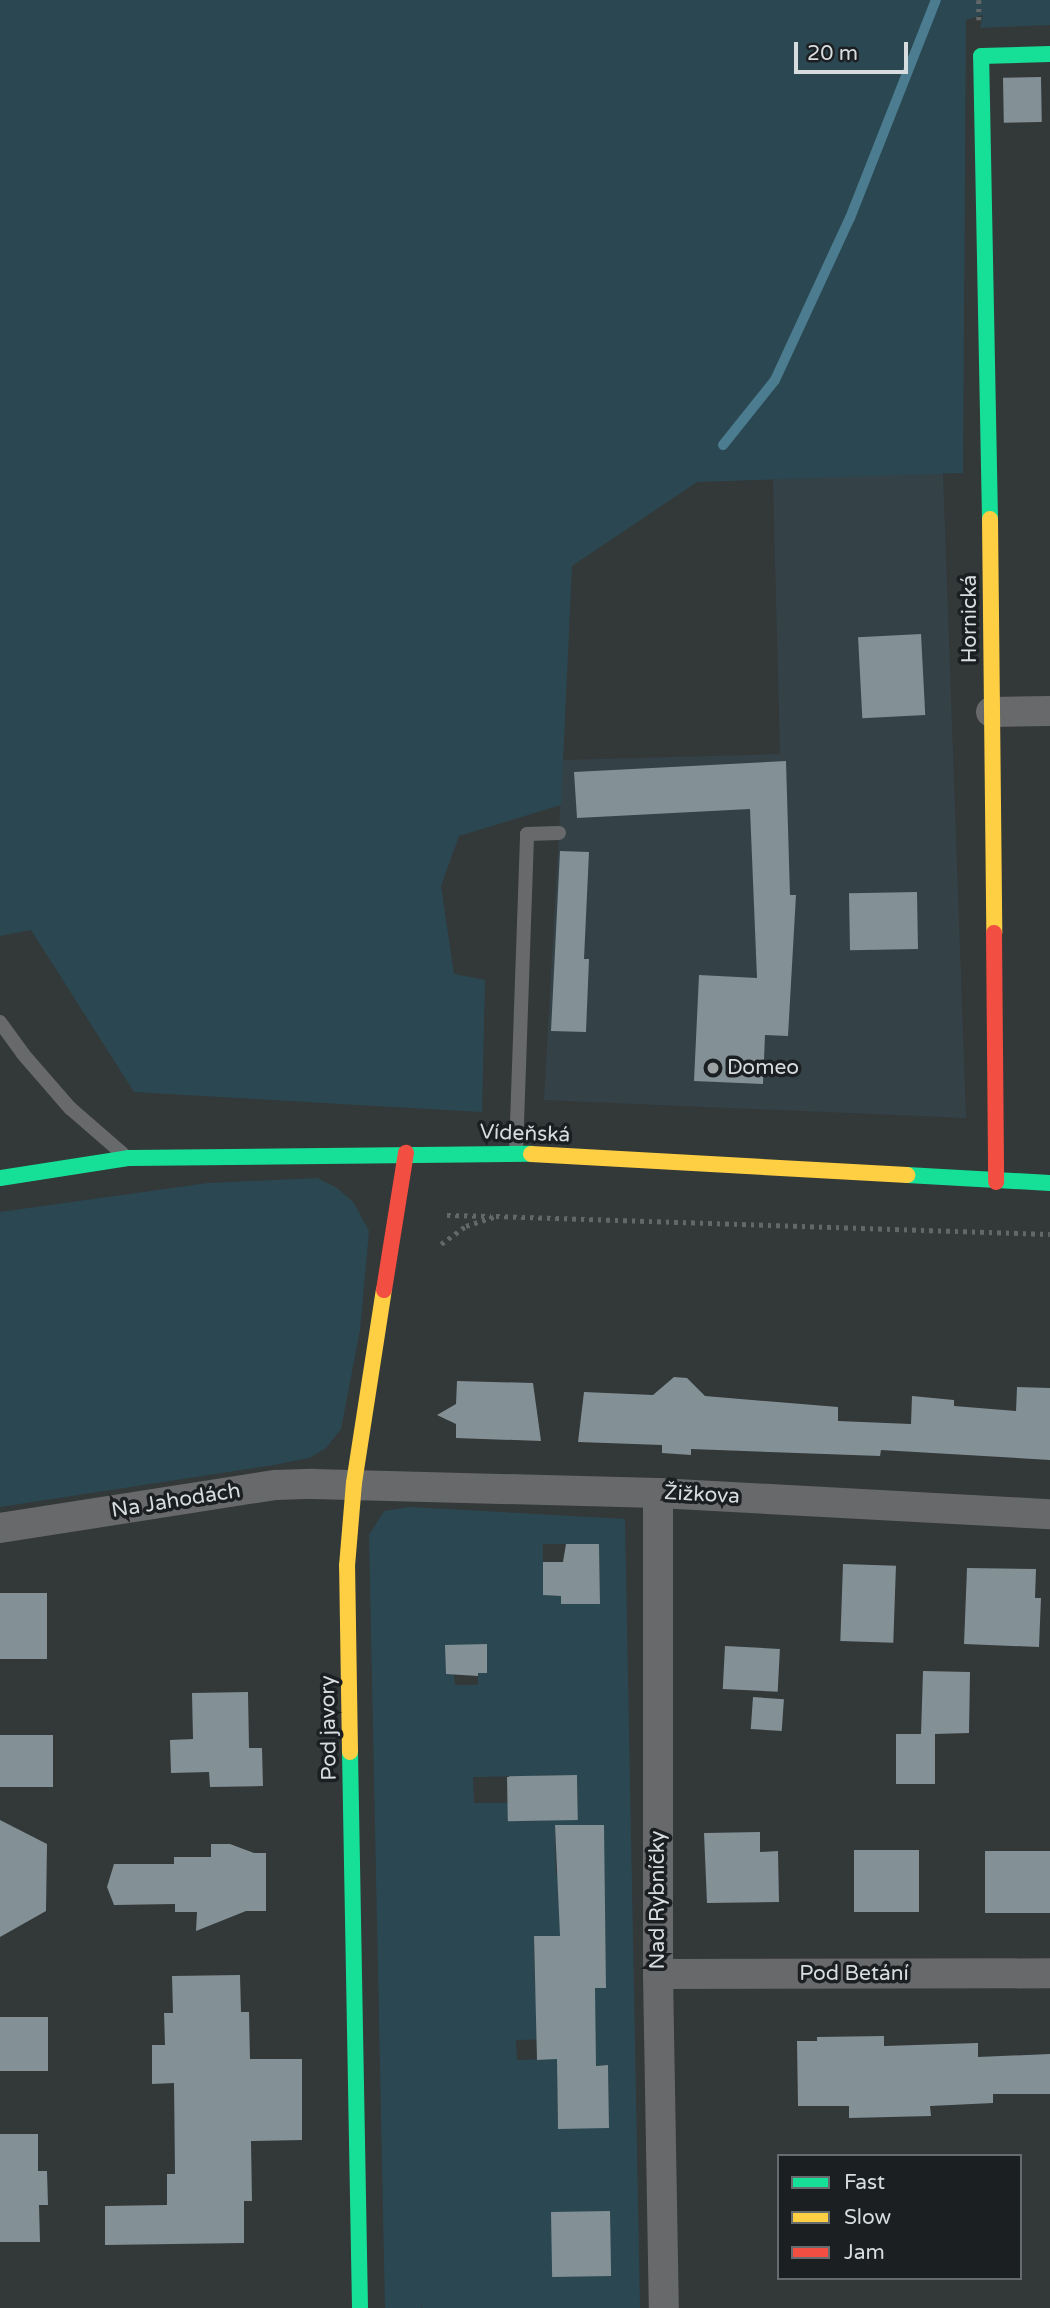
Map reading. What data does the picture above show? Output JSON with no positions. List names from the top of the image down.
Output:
{
  "streets": {
    "street": [
      "Hornická",
      "Vídeňská",
      "Žižkova",
      "Na Jahodách",
      "Pod javory",
      "Nad Rybníčky",
      "Pod Betání"
    ]
  },
  "crossings": [
    ["Hornická", "Vídeňská"],
    ["Vídeňská", "Pod javory"],
    ["Žižkova", "Na Jahodách"],
    ["Žižkova", "Pod javory"],
    ["Žižkova", "Nad Rybníčky"],
    ["Na Jahodách", "Pod javory"],
    ["Nad Rybníčky", "Pod Betání"]
  ],
  "places": ["Domeo"],
  "legend": ["Fast", "Slow", "Jam"],
  "scale_bar": "20 m"
}
